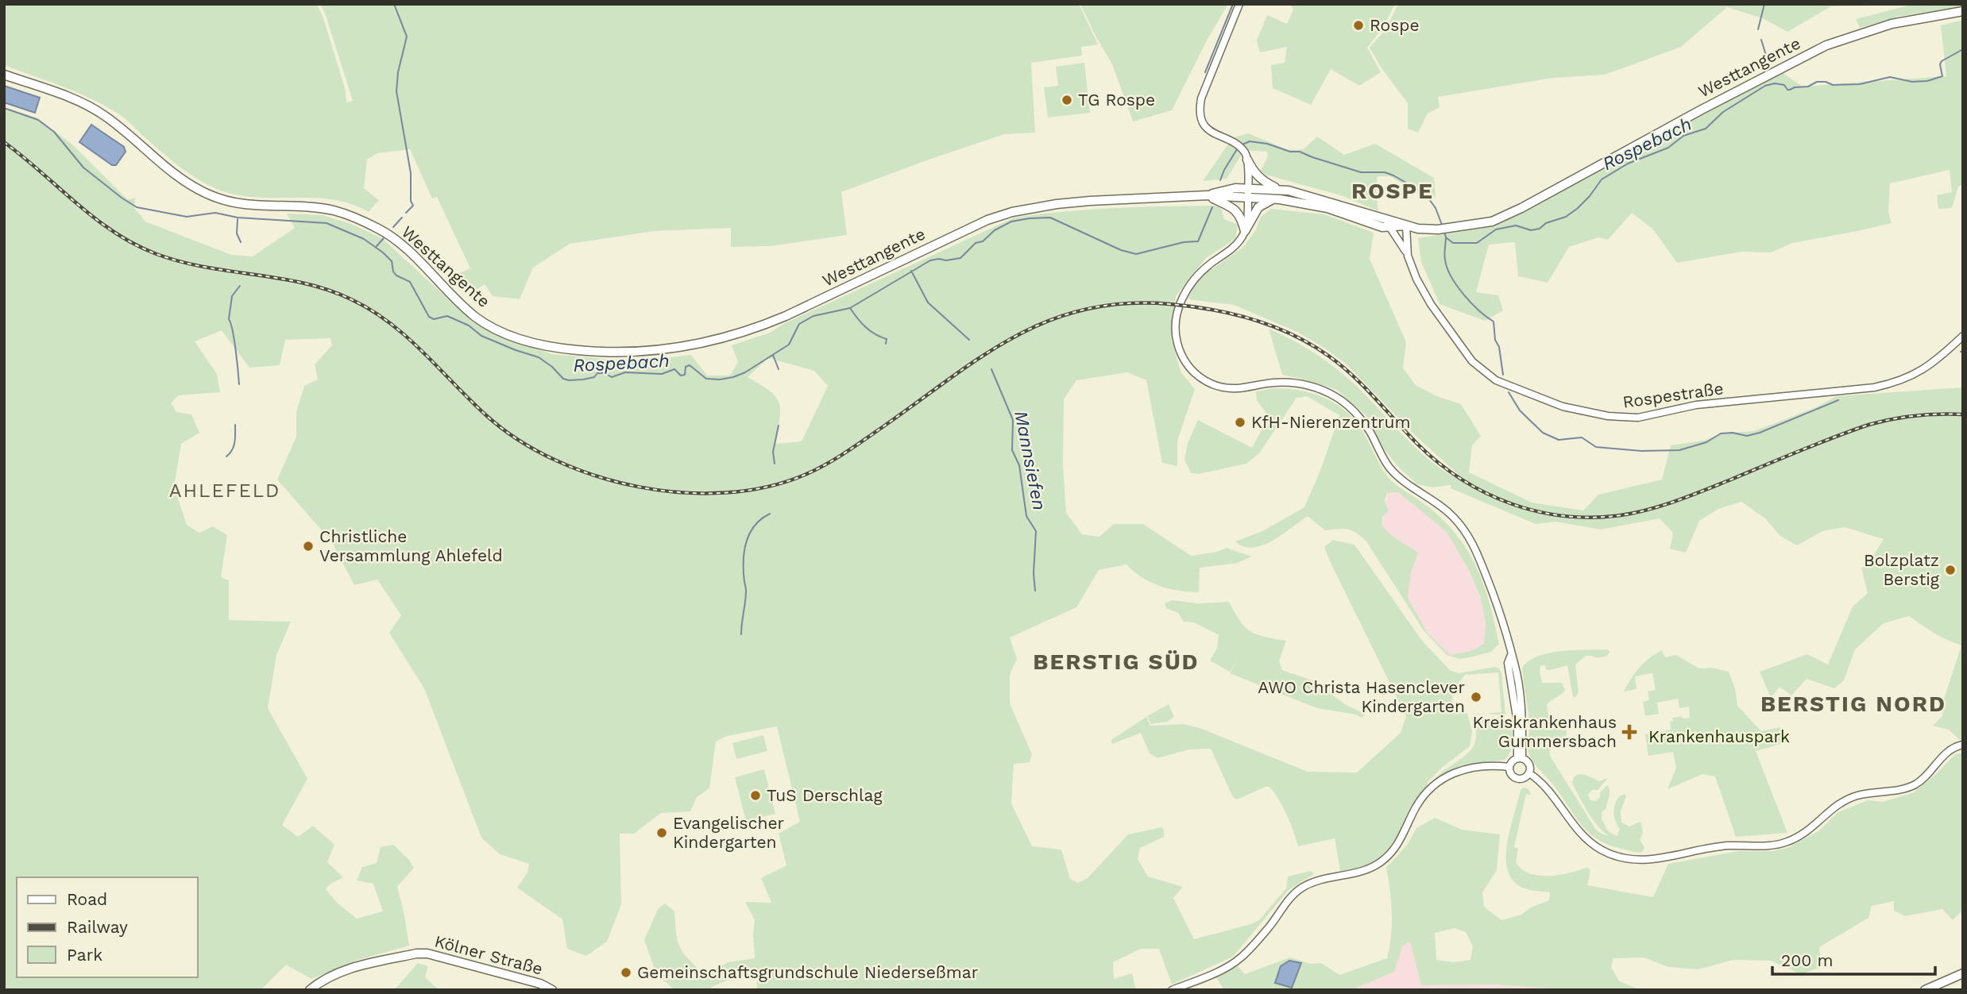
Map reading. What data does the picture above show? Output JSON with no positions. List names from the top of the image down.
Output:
{
  "streets": {
    "main road": ["Westtangente", "Kölner Straße"],
    "street": ["Rospestraße"]
  },
  "crossings": [
    ["Westtangente", "Rospestraße"]
  ],
  "districts": [
    "ROSPE",
    "AHLEFELD",
    "BERSTIG SÜD",
    "BERSTIG NORD"
  ],
  "water": ["Rospebach", "Mannsiefen"],
  "parks": ["Krankenhauspark"],
  "places": {
    "other": [
      "Rospe",
      "TG Rospe",
      "KfH-Nierenzentrum",
      "Christliche Versammlung Ahlefeld",
      "Bolzplatz Berstig",
      "AWO Christa Hasenclever Kindergarten",
      "TuS Derschlag",
      "Evangelischer Kindergarten",
      "Gemeinschaftsgrundschule Niederseßmar"
    ],
    "health": ["Kreiskrankenhaus Gummersbach"]
  },
  "legend": ["Road", "Railway", "Park"],
  "scale_bar": "200 m"
}
